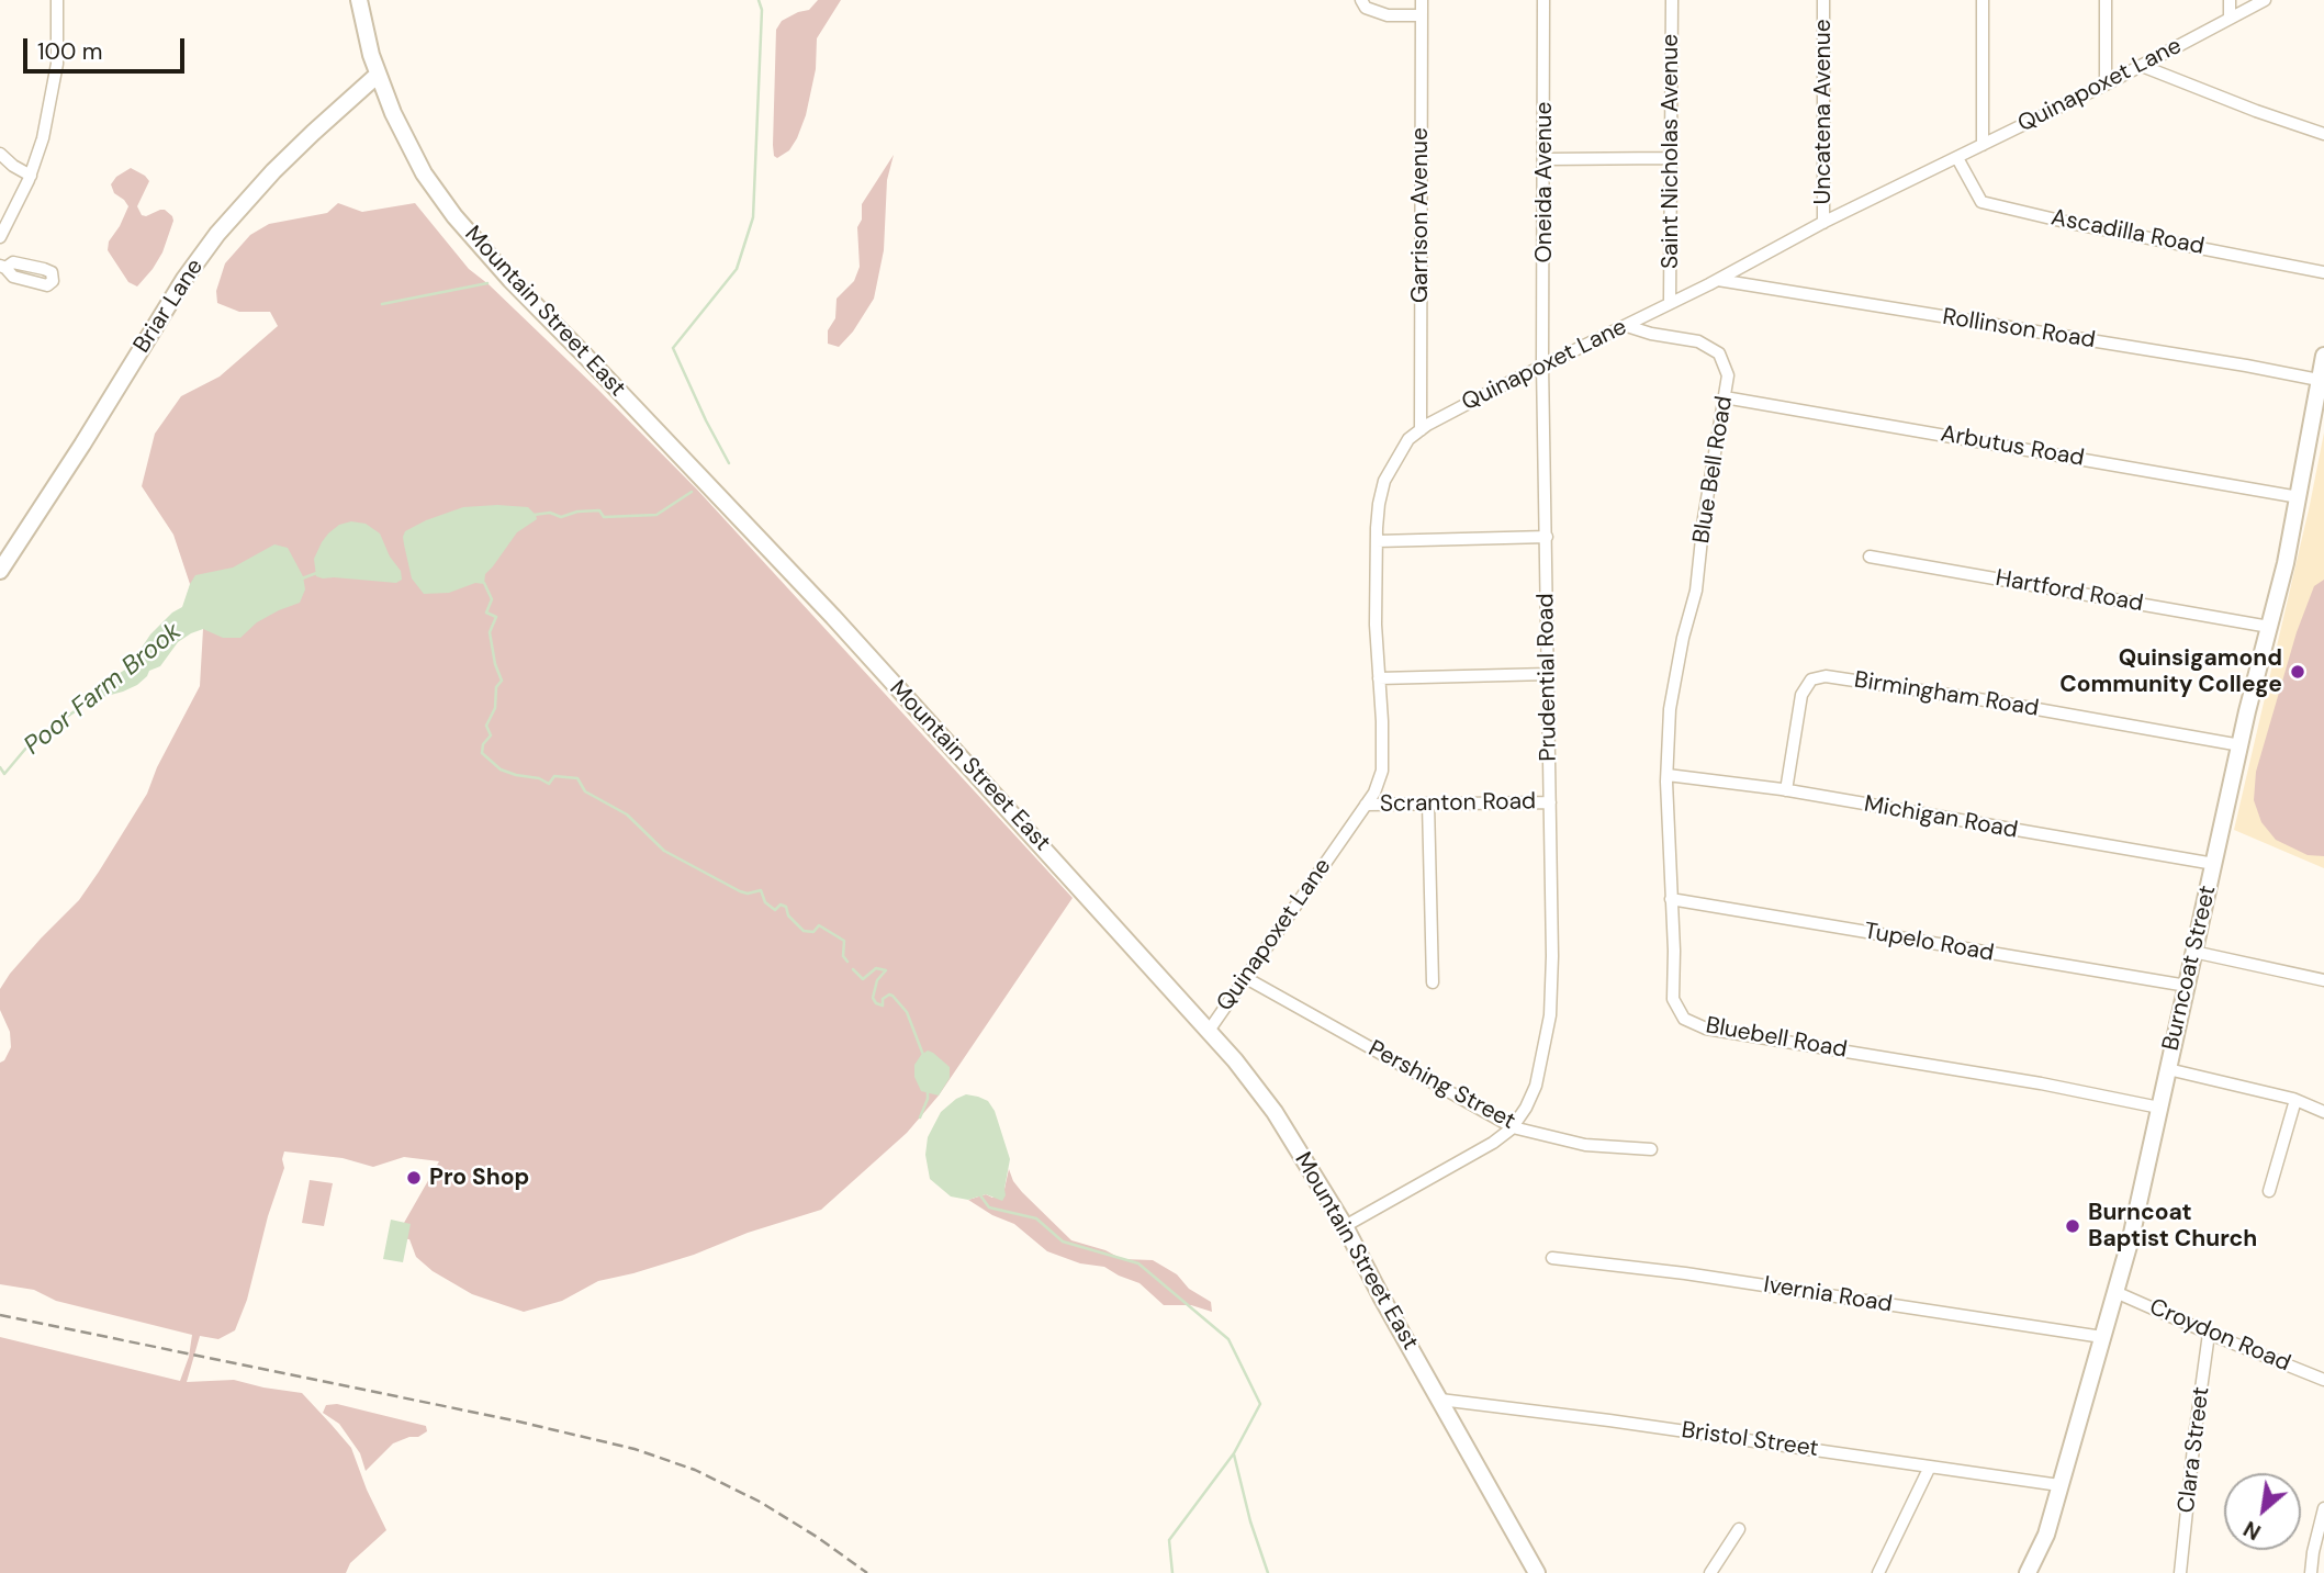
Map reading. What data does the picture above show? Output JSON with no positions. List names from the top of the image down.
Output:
{
  "streets": {
    "main road": ["Briar Lane", "Mountain Street East", "Burncoat Street"],
    "street": [
      "Quinapoxet Lane",
      "Uncatena Avenue",
      "Saint Nicholas Avenue",
      "Oneida Avenue",
      "Garrison Avenue",
      "Ascadilla Road",
      "Rollinson Road",
      "Arbutus Road",
      "Blue Bell Road",
      "Hartford Road",
      "Prudential Road",
      "Birmingham Road",
      "Scranton Road",
      "Michigan Road",
      "Tupelo Road",
      "Bluebell Road",
      "Pershing Street",
      "Ivernia Road",
      "Croydon Road",
      "Bristol Street",
      "Clara Street"
    ]
  },
  "crossings": [
    ["Quinapoxet Lane", "Uncatena Avenue"],
    ["Quinapoxet Lane", "Saint Nicholas Avenue"],
    ["Quinapoxet Lane", "Oneida Avenue"],
    ["Quinapoxet Lane", "Garrison Avenue"],
    ["Quinapoxet Lane", "Ascadilla Road"],
    ["Quinapoxet Lane", "Mountain Street East"],
    ["Quinapoxet Lane", "Rollinson Road"],
    ["Quinapoxet Lane", "Blue Bell Road"],
    ["Quinapoxet Lane", "Prudential Road"],
    ["Quinapoxet Lane", "Scranton Road"],
    ["Quinapoxet Lane", "Pershing Street"],
    ["Oneida Avenue", "Prudential Road"],
    ["Briar Lane", "Mountain Street East"],
    ["Mountain Street East", "Bristol Street"],
    ["Rollinson Road", "Burncoat Street"],
    ["Arbutus Road", "Blue Bell Road"],
    ["Arbutus Road", "Burncoat Street"],
    ["Blue Bell Road", "Bluebell Road"],
    ["Hartford Road", "Burncoat Street"],
    ["Prudential Road", "Scranton Road"],
    ["Prudential Road", "Pershing Street"],
    ["Birmingham Road", "Michigan Road"],
    ["Birmingham Road", "Burncoat Street"],
    ["Michigan Road", "Burncoat Street"],
    ["Michigan Road", "Bluebell Road"],
    ["Tupelo Road", "Burncoat Street"],
    ["Tupelo Road", "Bluebell Road"],
    ["Burncoat Street", "Bluebell Road"],
    ["Burncoat Street", "Ivernia Road"],
    ["Burncoat Street", "Croydon Road"],
    ["Burncoat Street", "Bristol Street"],
    ["Croydon Road", "Clara Street"]
  ],
  "water": ["Poor Farm Brook"],
  "places": ["Quinsigamond Community College", "Pro Shop", "Burncoat Baptist Church"],
  "scale_bar": "100 m",
  "north": "bottom left"
}
